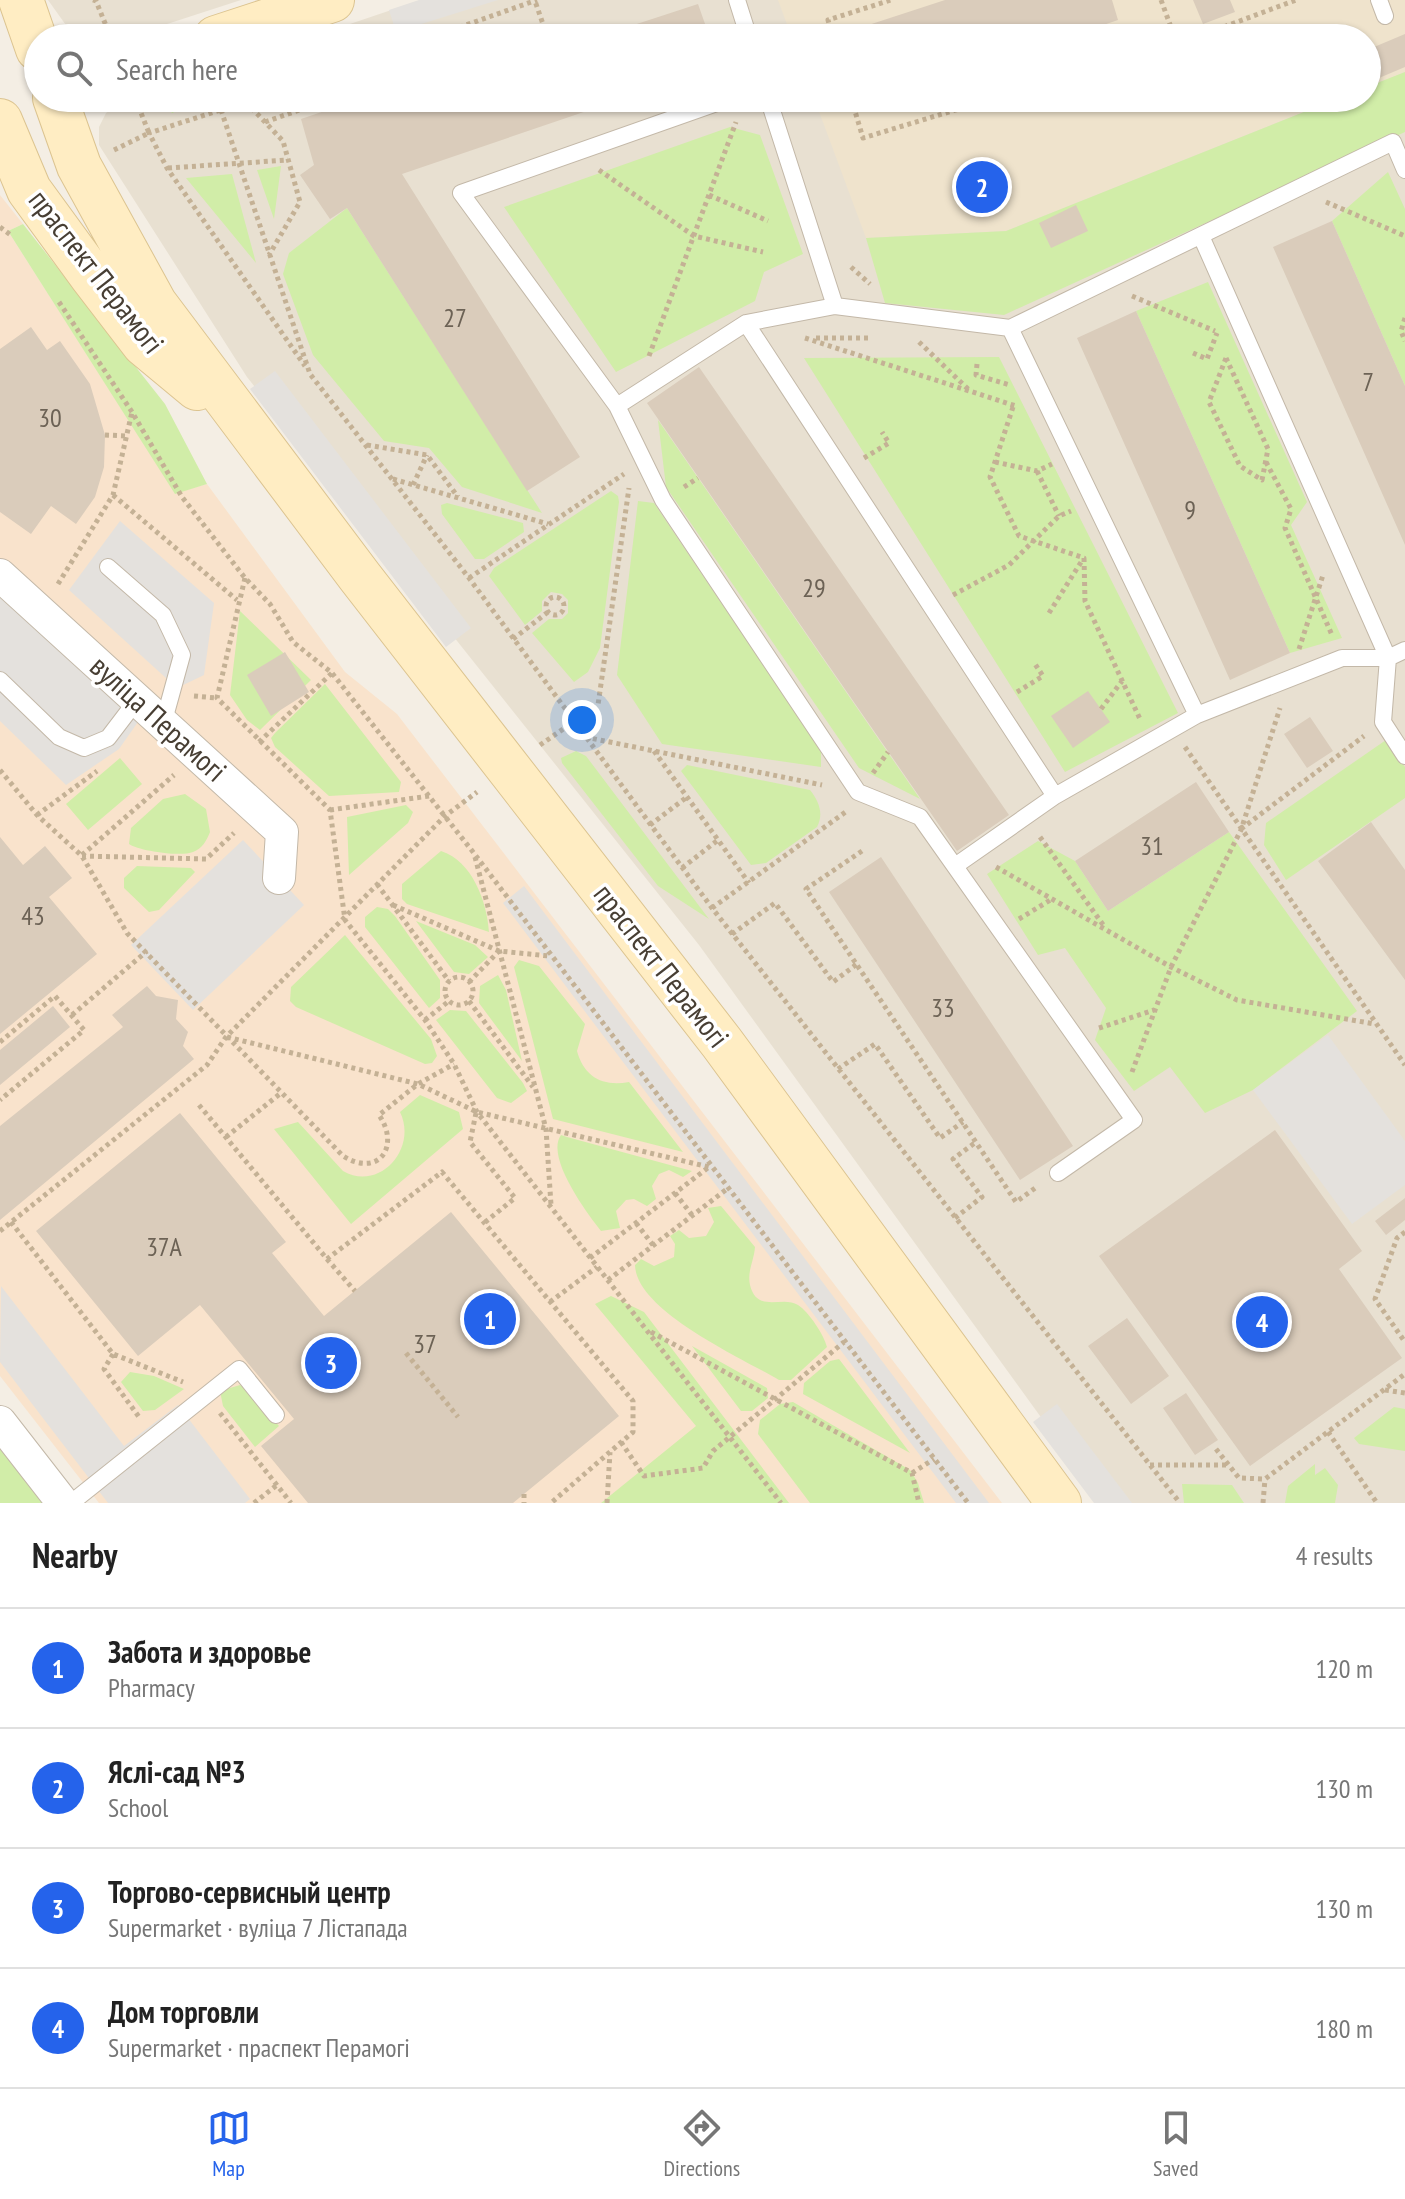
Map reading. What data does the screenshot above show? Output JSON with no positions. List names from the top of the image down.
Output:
{
  "streets": {
    "main road": ["праспект Перамогі"],
    "street": ["вуліца Перамогі"]
  },
  "house_numbers": [
    "27",
    "7",
    "30",
    "9",
    "29",
    "31",
    "43",
    "33",
    "37А",
    "37"
  ],
  "page": {
    "search": "Search here",
    "pins": [
      "2",
      "1",
      "4",
      "3"
    ],
    "heading": ["Nearby", "4 results"],
    "list": [
      {
        "mark": "1",
        "name": "Забота и здоровье",
        "note": "Pharmacy",
        "value": "120 m"
      },
      {
        "mark": "2",
        "name": "Яслі-сад №3",
        "note": "School",
        "value": "130 m"
      },
      {
        "mark": "3",
        "name": "Торгово-сервисный центр",
        "note": "Supermarket · вуліца 7 Лістапада",
        "value": "130 m"
      },
      {
        "mark": "4",
        "name": "Дом торговли",
        "note": "Supermarket · праспект Перамогі",
        "value": "180 m"
      }
    ],
    "nav": ["Map", "Directions", "Saved"]
  }
}
